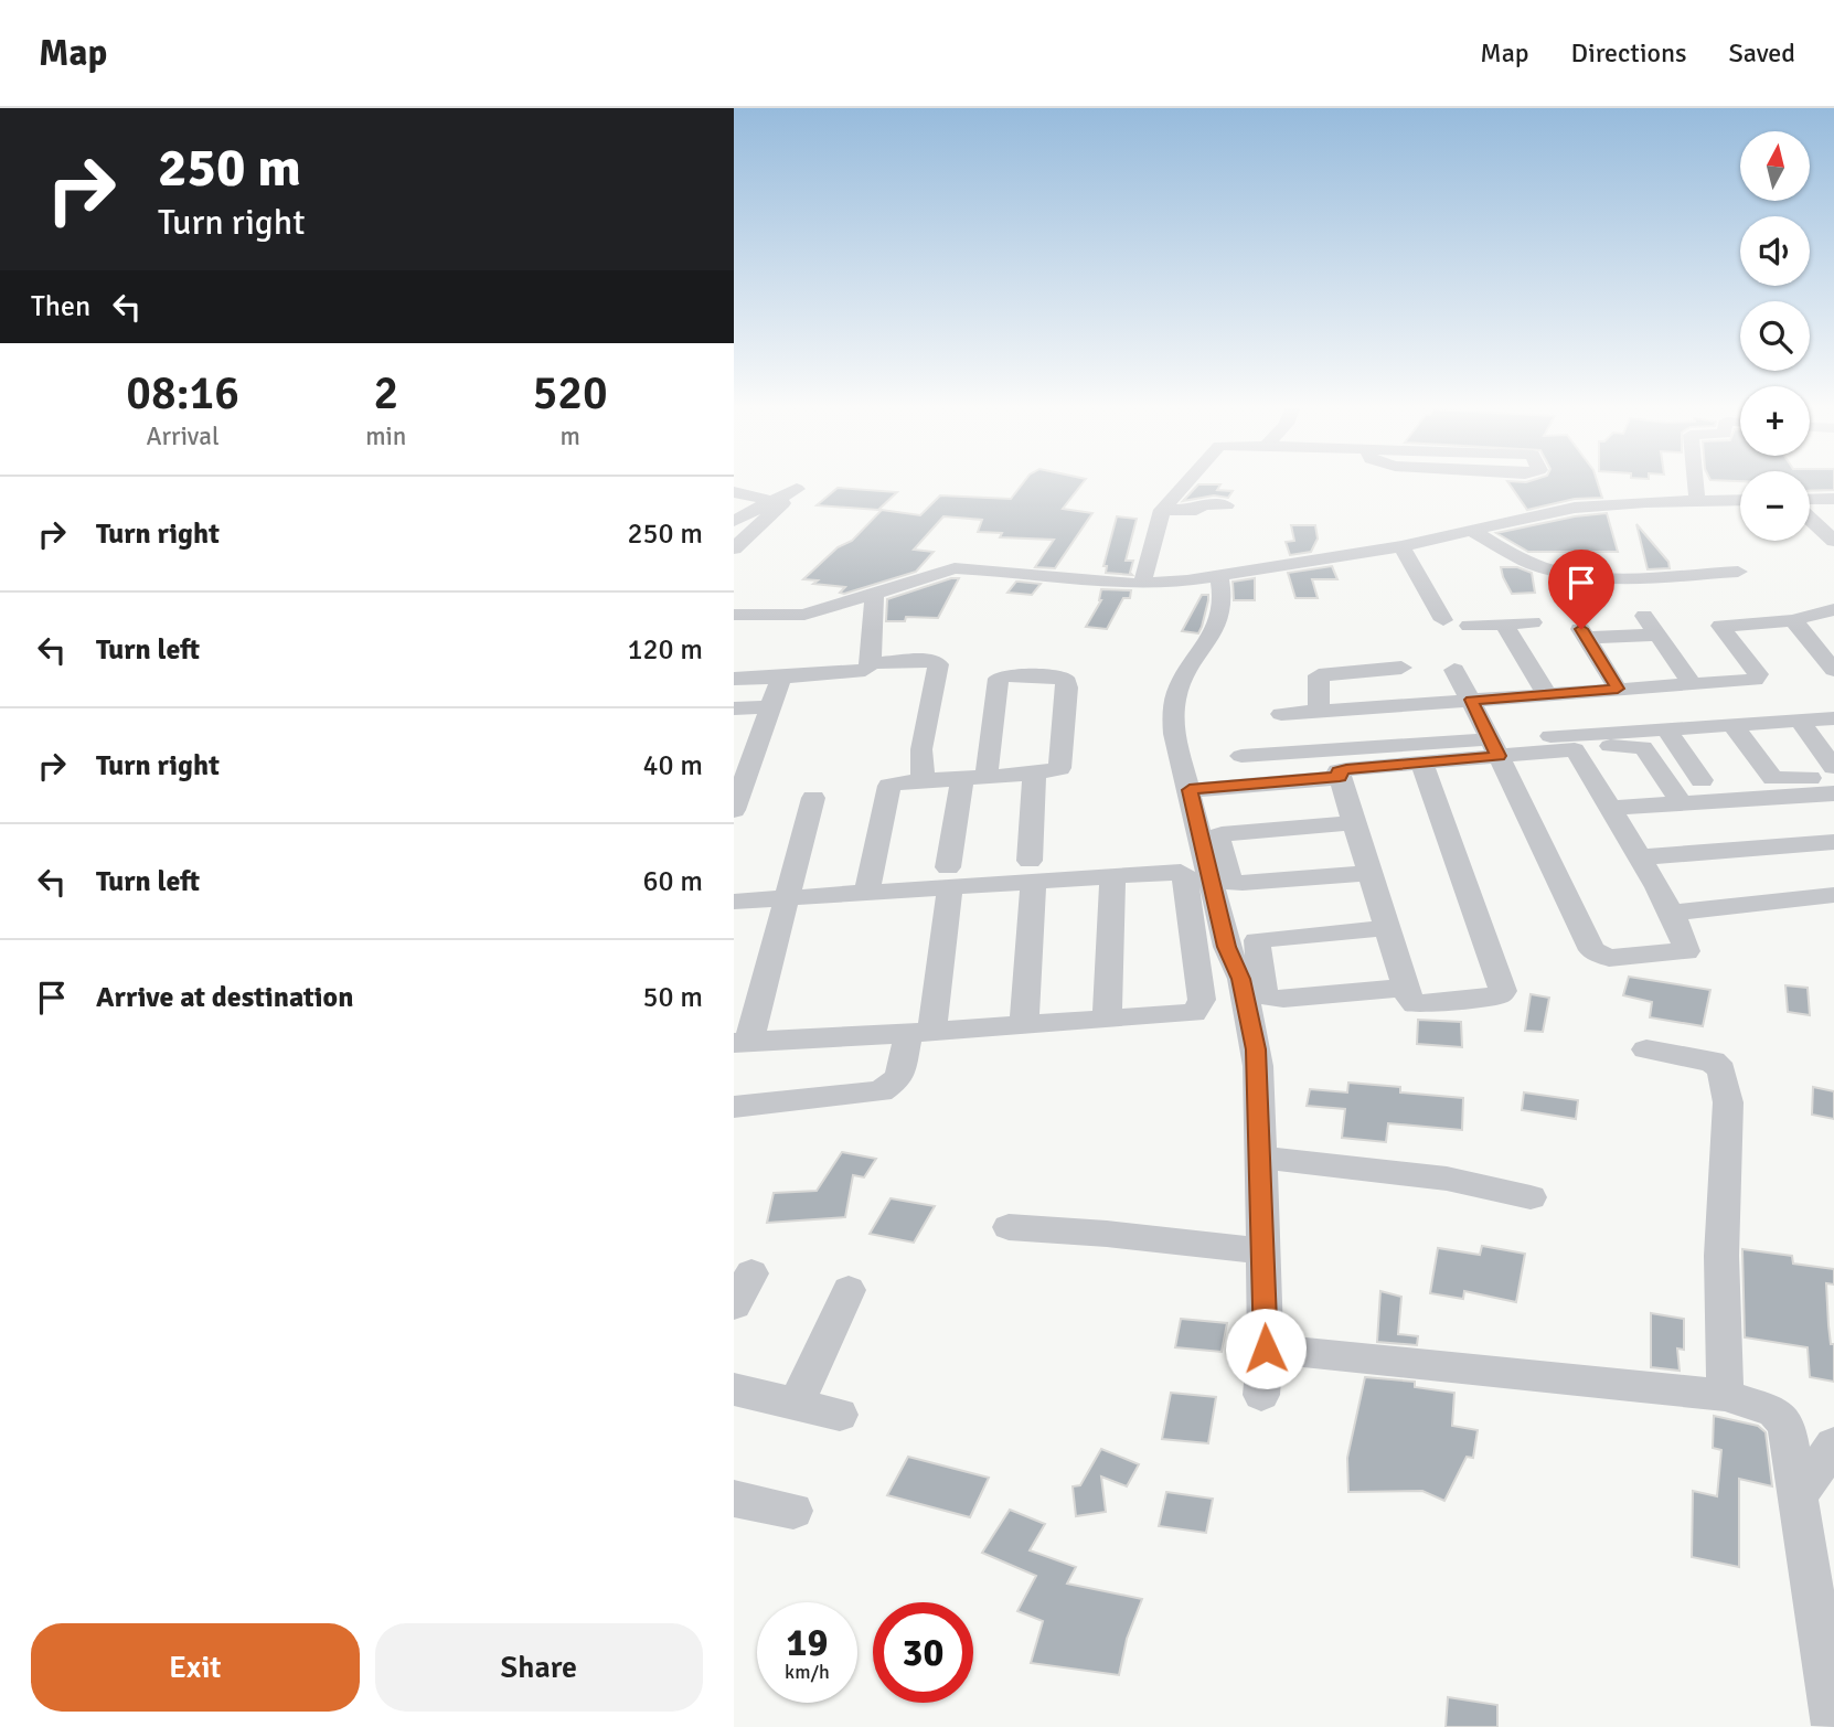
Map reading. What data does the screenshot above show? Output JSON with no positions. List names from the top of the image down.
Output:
{
  "north": "top",
  "page": {
    "header": "Map",
    "nav": ["Map", "Directions", "Saved"],
    "turn": ["250 m", "Turn right"],
    "map_buttons": ["+", "−"],
    "then": "Then",
    "eta": [
      "08:16",
      "Arrival",
      "2",
      "min",
      "520",
      "m"
    ],
    "list": [
      {
        "name": "Turn right",
        "value": "250 m"
      },
      {
        "name": "Turn left",
        "value": "120 m"
      },
      {
        "name": "Turn right",
        "value": "40 m"
      },
      {
        "name": "Turn left",
        "value": "60 m"
      },
      {
        "name": "Arrive at destination",
        "value": "50 m"
      }
    ],
    "speed": "19 km/h",
    "limit": "30",
    "buttons": ["Exit", "Share"]
  }
}
